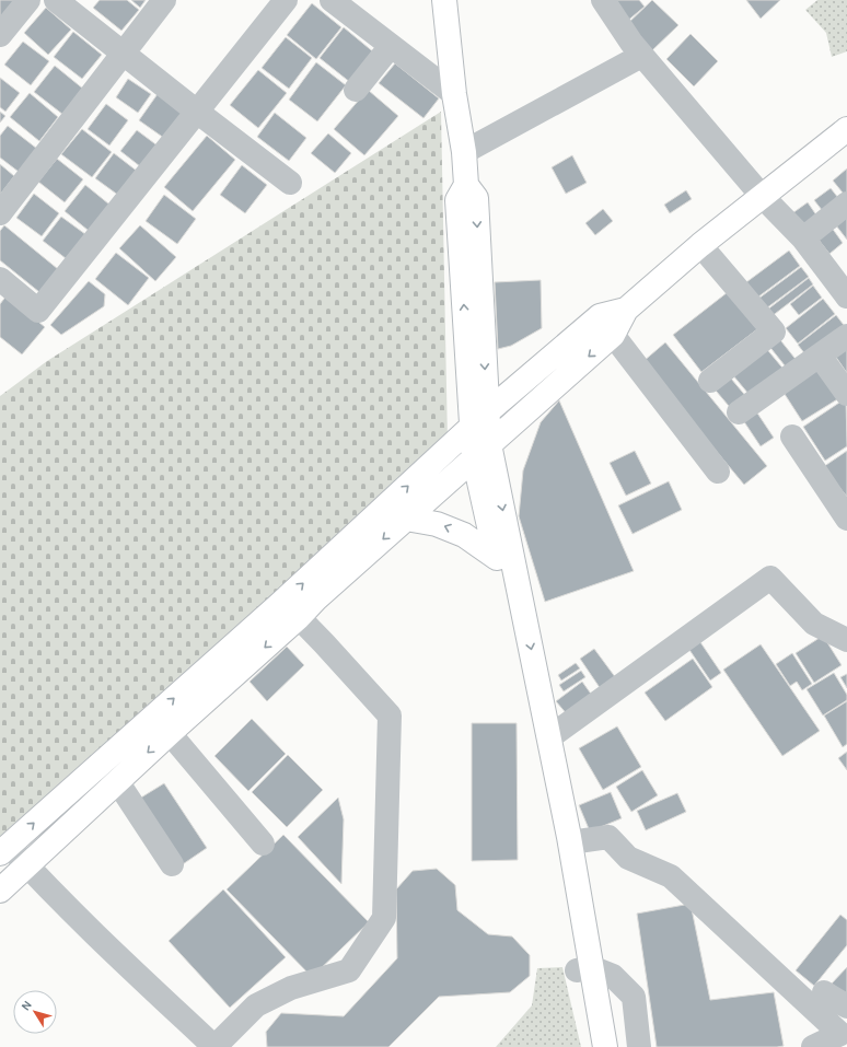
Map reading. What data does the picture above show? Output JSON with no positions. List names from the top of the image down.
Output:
{
  "north": "top left"
}
